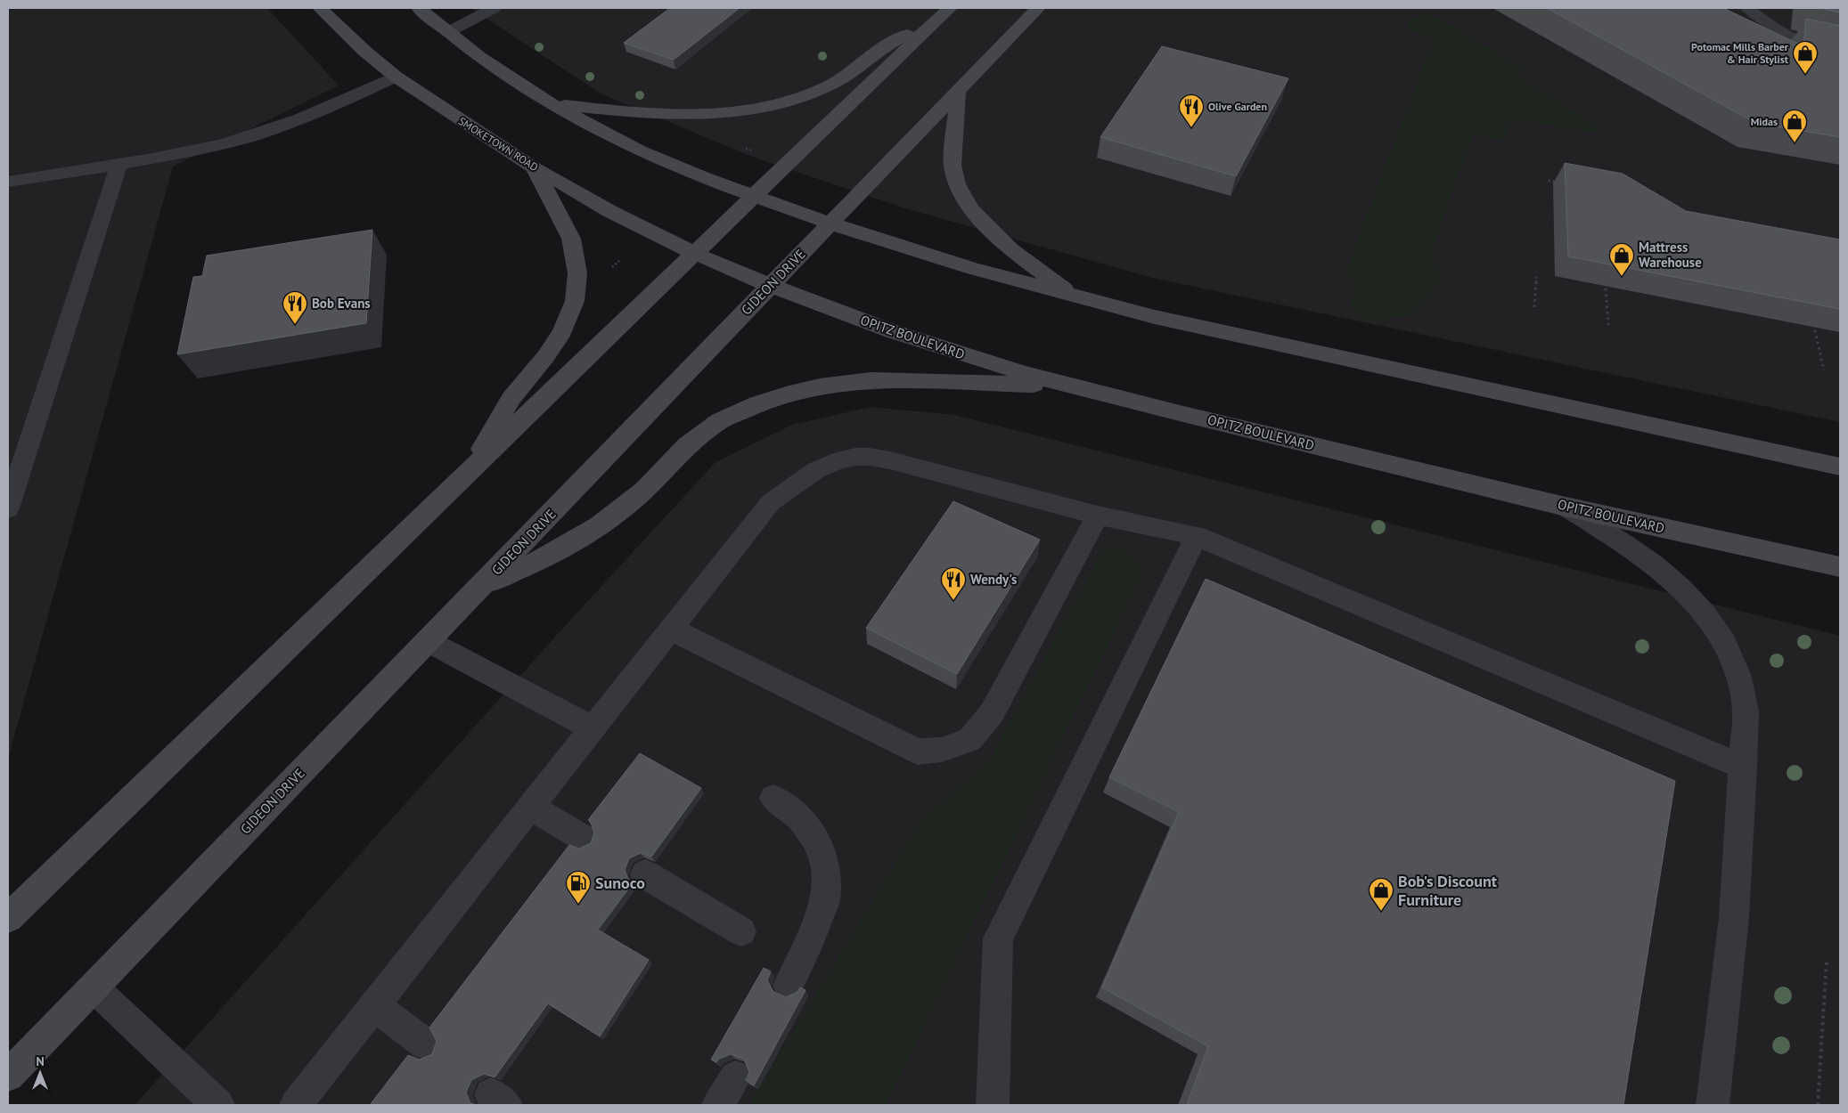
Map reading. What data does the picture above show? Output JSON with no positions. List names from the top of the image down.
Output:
{
  "streets": {
    "main road": ["SMOKETOWN ROAD", "GIDEON DRIVE", "OPITZ BOULEVARD"]
  },
  "crossings": [
    ["SMOKETOWN ROAD", "OPITZ BOULEVARD"],
    ["GIDEON DRIVE", "OPITZ BOULEVARD"]
  ],
  "places": {
    "shop": [
      "Potomac Mills Barber & Hair Stylist",
      "Midas",
      "Mattress Warehouse",
      "Bob's Discount Furniture"
    ],
    "restaurant": ["Olive Garden", "Bob Evans", "Wendy's"],
    "fuel station": ["Sunoco"]
  },
  "north": "top"
}
